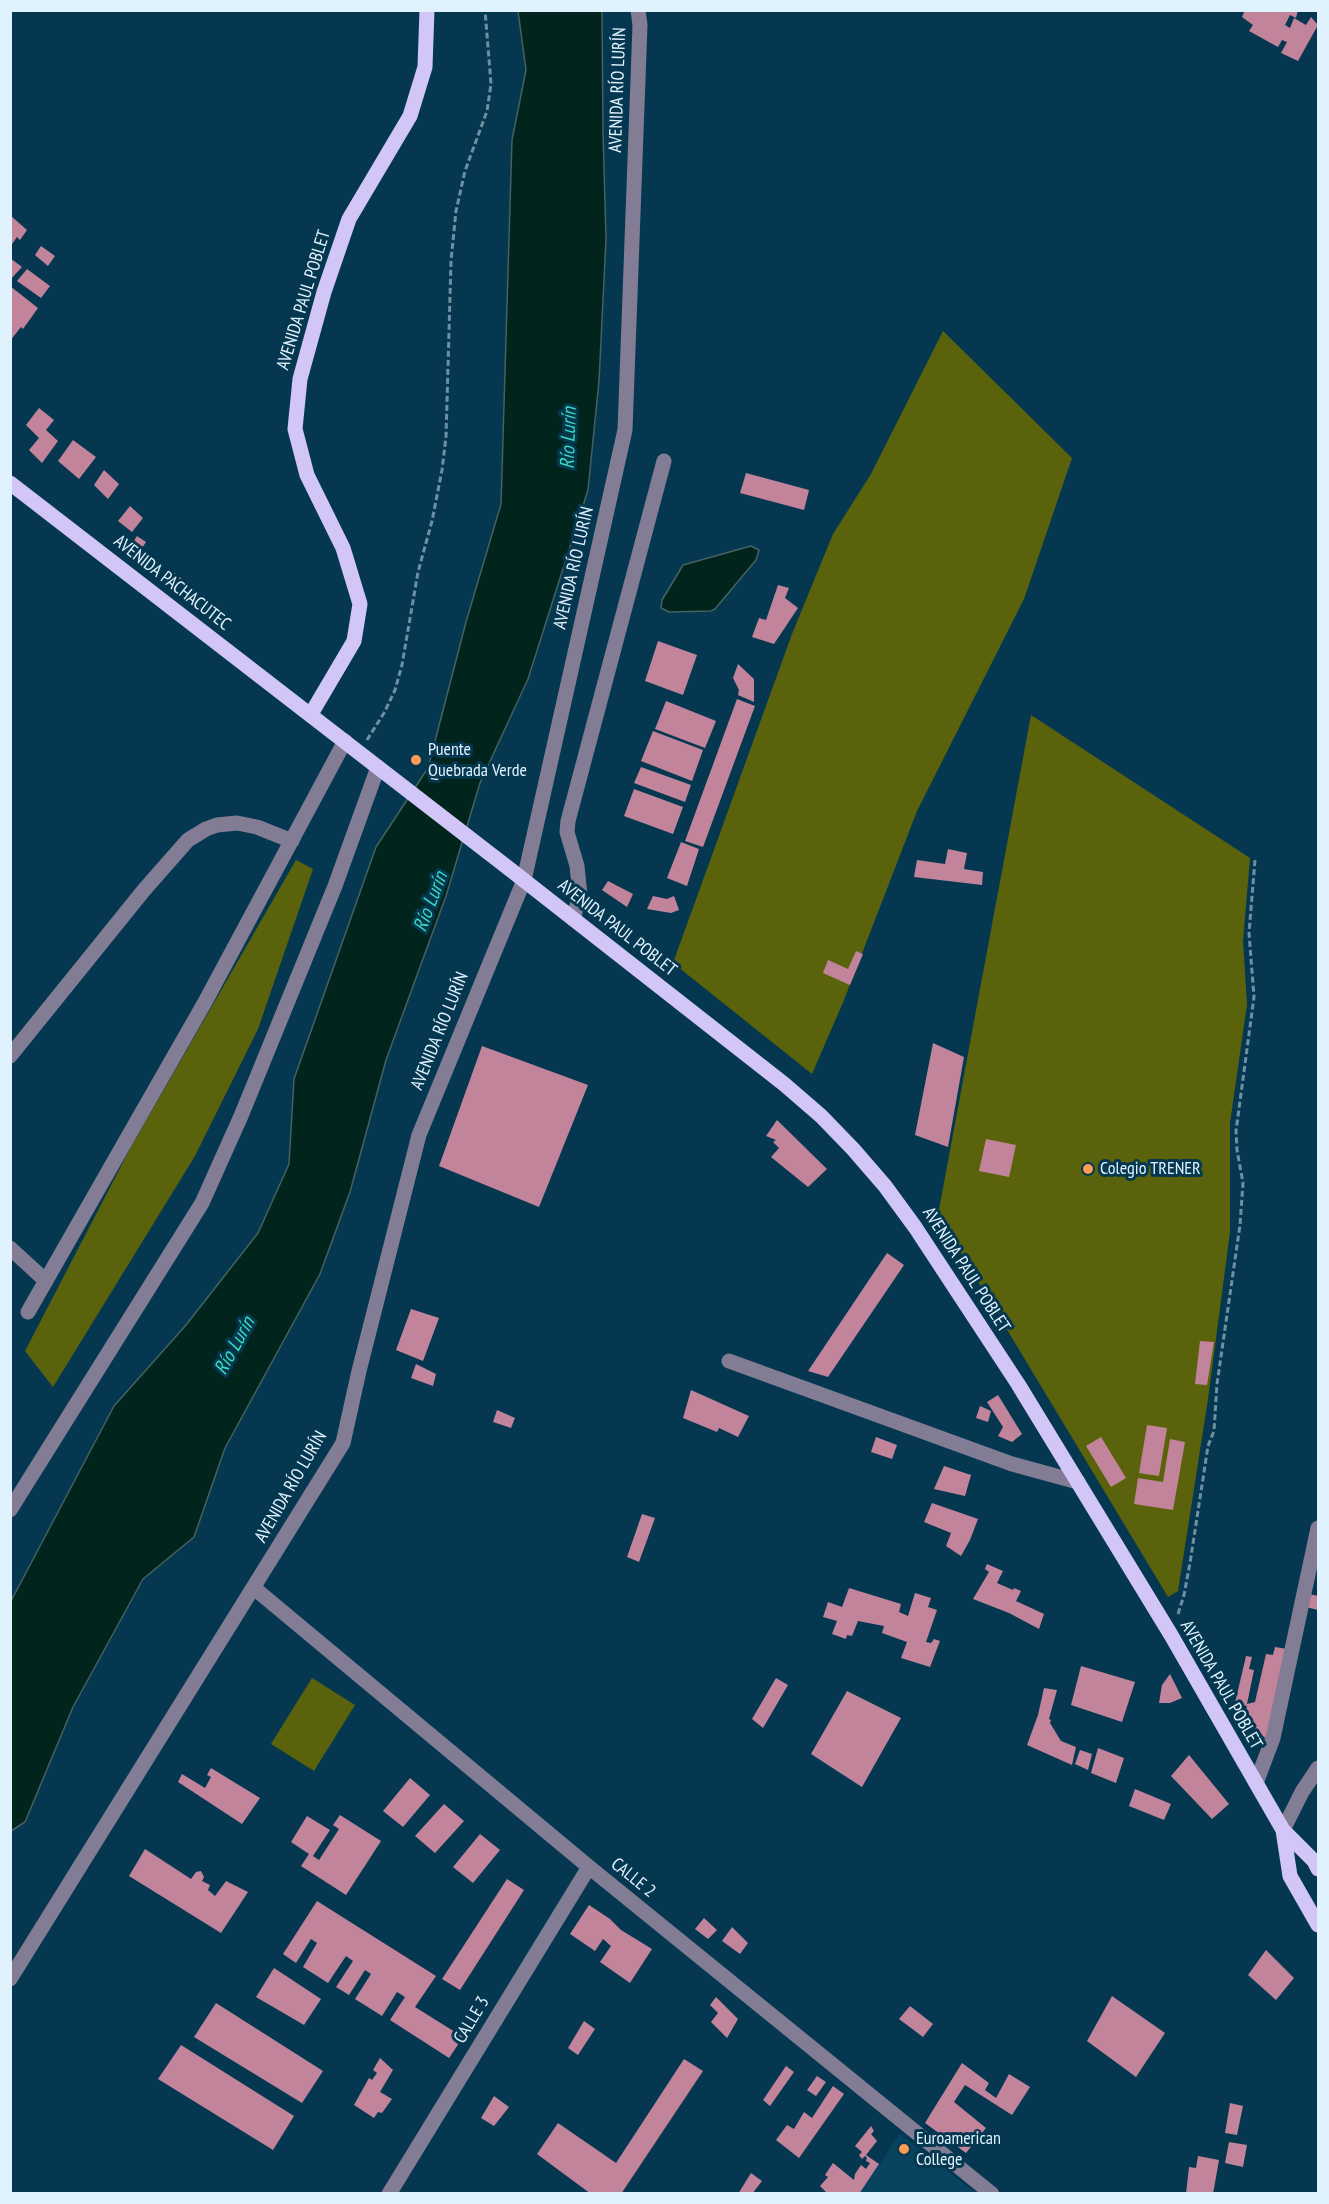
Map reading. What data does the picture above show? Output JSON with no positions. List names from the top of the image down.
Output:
{
  "streets": {
    "main road": ["AVENIDA PAUL POBLET", "AVENIDA PACHACUTEC"],
    "street": ["AVENIDA RÍO LURÍN", "CALLE 2", "CALLE 3"]
  },
  "crossings": [
    ["AVENIDA RÍO LURÍN", "AVENIDA PAUL POBLET"],
    ["AVENIDA RÍO LURÍN", "CALLE 2"],
    ["AVENIDA PAUL POBLET", "AVENIDA PACHACUTEC"],
    ["CALLE 2", "CALLE 3"]
  ],
  "water": ["Río Lurín"],
  "places": ["Puente Quebrada Verde", "Colegio TRENER", "Euroamerican College"]
}
